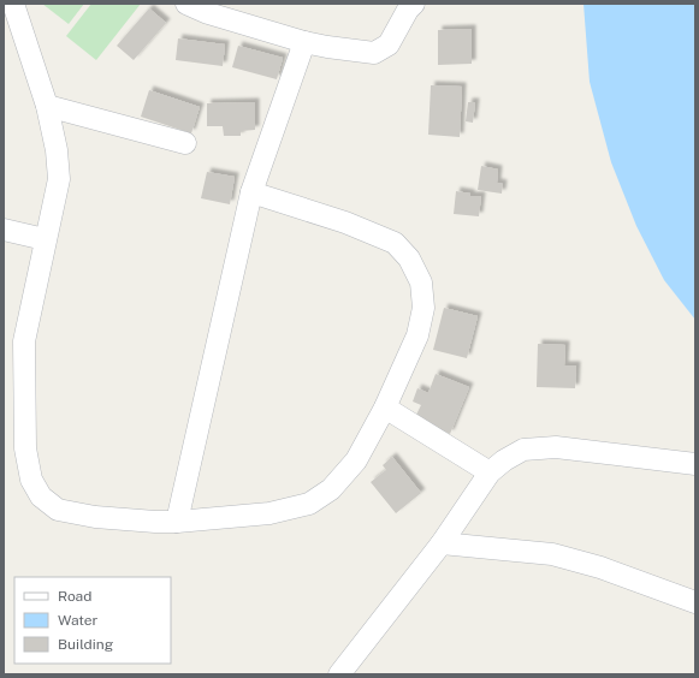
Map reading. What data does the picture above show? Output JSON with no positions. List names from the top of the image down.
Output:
{
  "legend": ["Road", "Water", "Building"]
}
